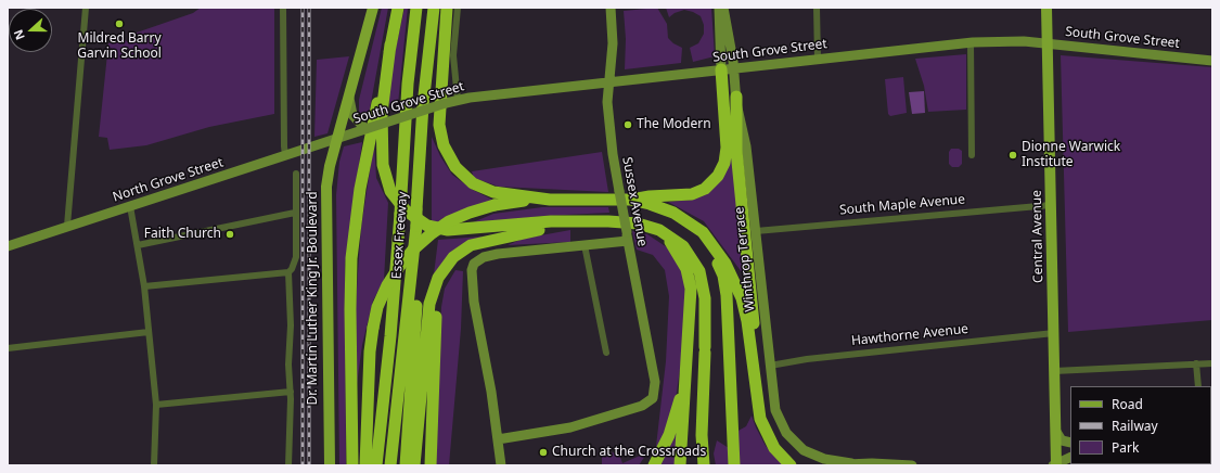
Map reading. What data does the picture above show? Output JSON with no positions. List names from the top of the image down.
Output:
{
  "streets": {
    "highway": ["Essex Freeway"],
    "main road": [
      "South Grove Street",
      "North Grove Street",
      "Sussex Avenue",
      "Central Avenue",
      "Winthrop Terrace",
      "Dr. Martin Luther King Jr. Boulevard"
    ],
    "street": ["South Maple Avenue", "Hawthorne Avenue"]
  },
  "crossings": [
    ["South Grove Street", "North Grove Street"],
    ["South Grove Street", "Sussex Avenue"],
    ["South Grove Street", "Central Avenue"],
    ["South Grove Street", "Winthrop Terrace"],
    ["South Grove Street", "Dr. Martin Luther King Jr. Boulevard"],
    ["North Grove Street", "Dr. Martin Luther King Jr. Boulevard"],
    ["South Maple Avenue", "Central Avenue"],
    ["South Maple Avenue", "Winthrop Terrace"],
    ["Central Avenue", "Hawthorne Avenue"],
    ["Winthrop Terrace", "Hawthorne Avenue"]
  ],
  "places": [
    "Mildred Barry Garvin School",
    "The Modern",
    "Dionne Warwick Institute",
    "Faith Church",
    "Church at the Crossroads"
  ],
  "legend": ["Road", "Railway", "Park"],
  "north": "left"
}
